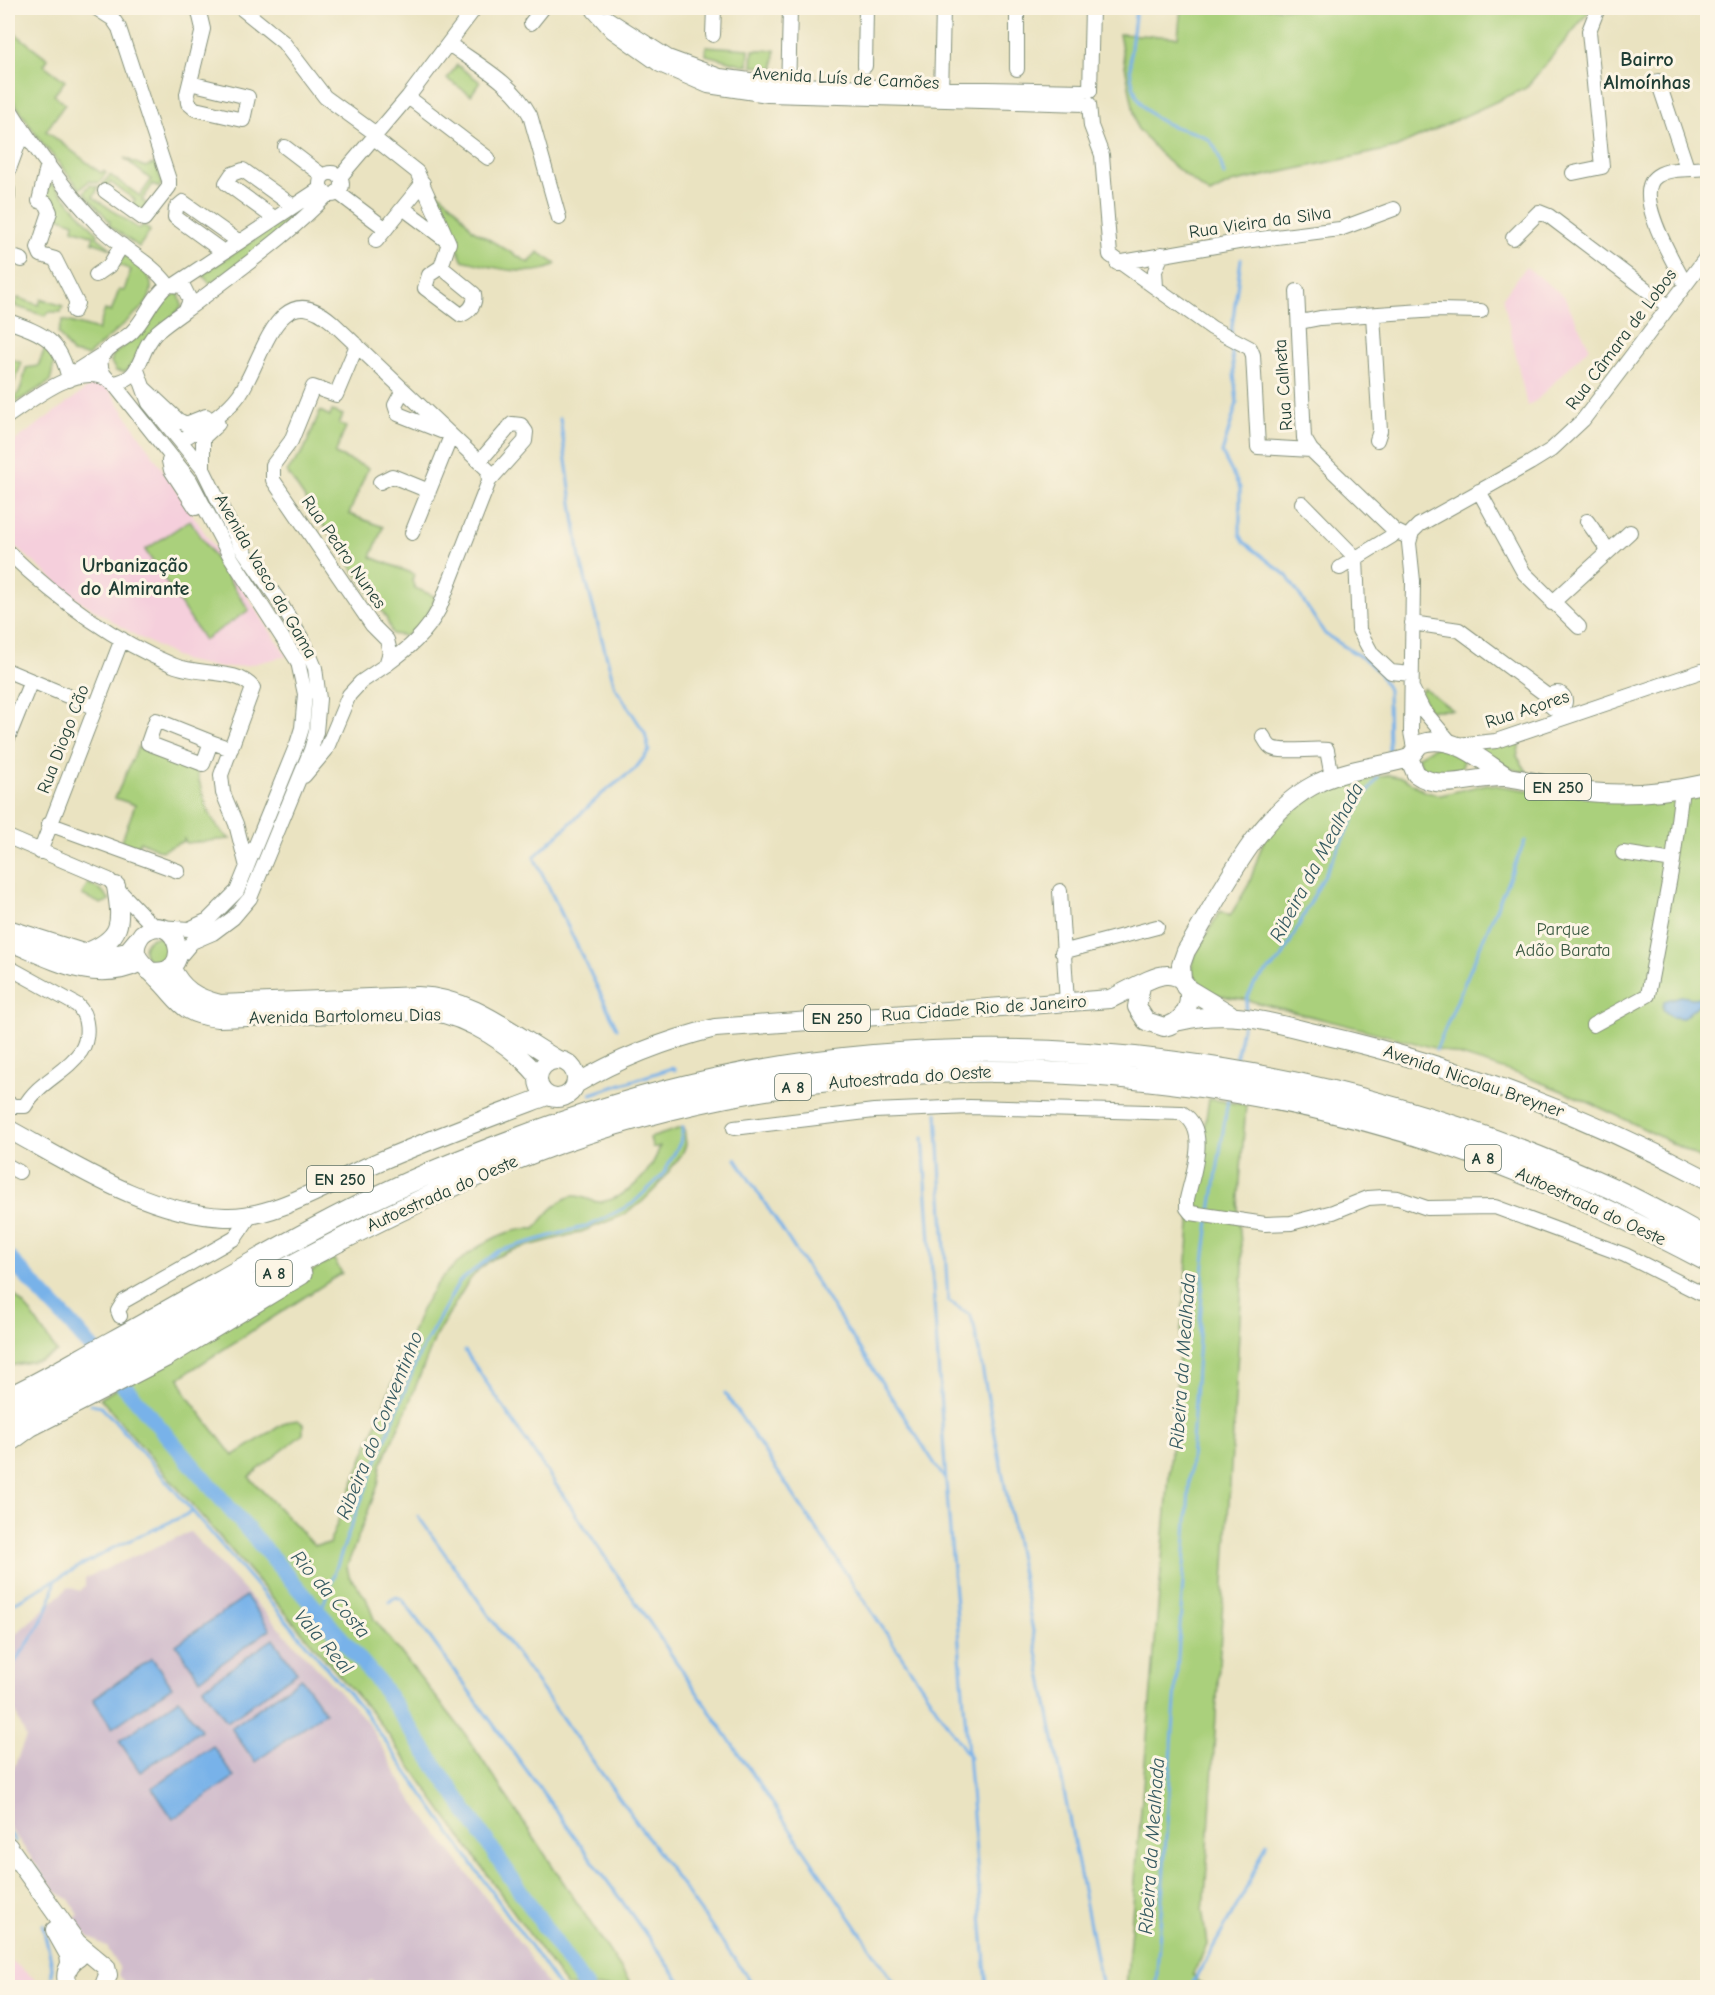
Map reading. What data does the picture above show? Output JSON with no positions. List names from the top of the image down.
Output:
{
  "streets": {
    "highway": ["Autoestrada do Oeste", "A 8"],
    "main road": [
      "EN 250",
      "Rua Cidade Rio de Janeiro",
      "Avenida Bartolomeu Dias",
      "Avenida Nicolau Breyner"
    ],
    "street": [
      "Avenida Luís de Camões",
      "Rua Vieira da Silva",
      "Rua Câmara de Lobos",
      "Rua Calheta",
      "Rua Pedro Nunes",
      "Avenida Vasco da Gama",
      "Rua Açores",
      "Rua Diogo Cão"
    ]
  },
  "crossings": [
    ["Rua Câmara de Lobos", "Rua Calheta"],
    ["Avenida Vasco da Gama", "Avenida Bartolomeu Dias"],
    ["EN 250", "Rua Cidade Rio de Janeiro"],
    ["EN 250", "Avenida Bartolomeu Dias"],
    ["Rua Cidade Rio de Janeiro", "Avenida Bartolomeu Dias"]
  ],
  "districts": ["Bairro Almoínhas", "Urbanização do Almirante"],
  "water": [
    "Ribeira da Mealhada",
    "Ribeira do Conventinho",
    "Rio da Costa",
    "Vala Real"
  ],
  "parks": ["Parque Adão Barata"]
}
